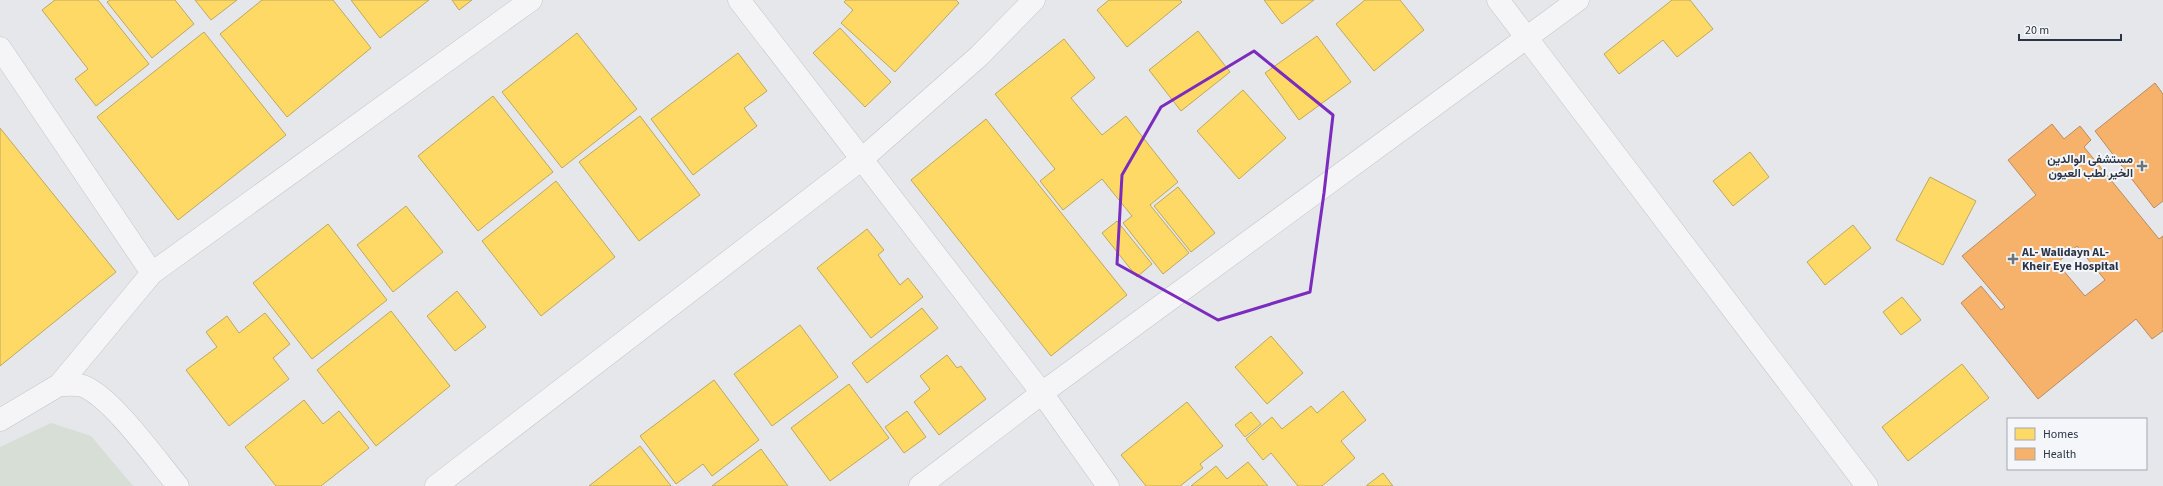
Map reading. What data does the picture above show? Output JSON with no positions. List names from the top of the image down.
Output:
{
  "places": {
    "health": ["مستشفى الوالدين الخير لطب العيون", "AL- Walidayn AL- Kheir Eye Hospital"]
  },
  "legend": ["Homes", "Health"],
  "scale_bar": "20 m"
}
